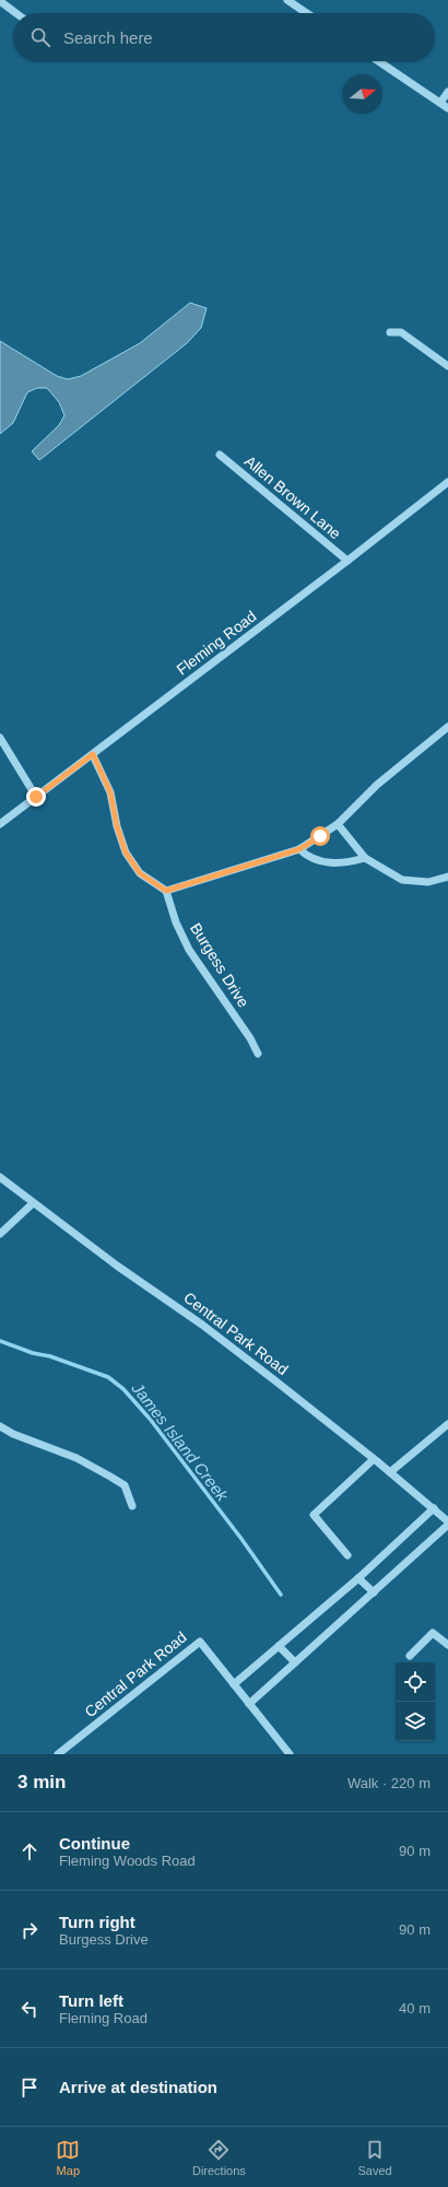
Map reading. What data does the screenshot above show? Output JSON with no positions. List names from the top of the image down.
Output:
{
  "streets": {
    "street": [
      "Allen Brown Lane",
      "Fleming Road",
      "Burgess Drive",
      "Central Park Road"
    ]
  },
  "crossings": [
    ["Allen Brown Lane", "Fleming Road"]
  ],
  "water": ["James Island Creek"],
  "north": "right",
  "page": {
    "search": "Search here",
    "heading": ["3 min", "Walk · 220 m"],
    "list": [
      ["Continue", "Fleming Woods Road", "90 m"],
      ["Turn right", "Burgess Drive", "90 m"],
      ["Turn left", "Fleming Road", "40 m"],
      "Arrive at destination"
    ],
    "nav": ["Map", "Directions", "Saved"]
  }
}
